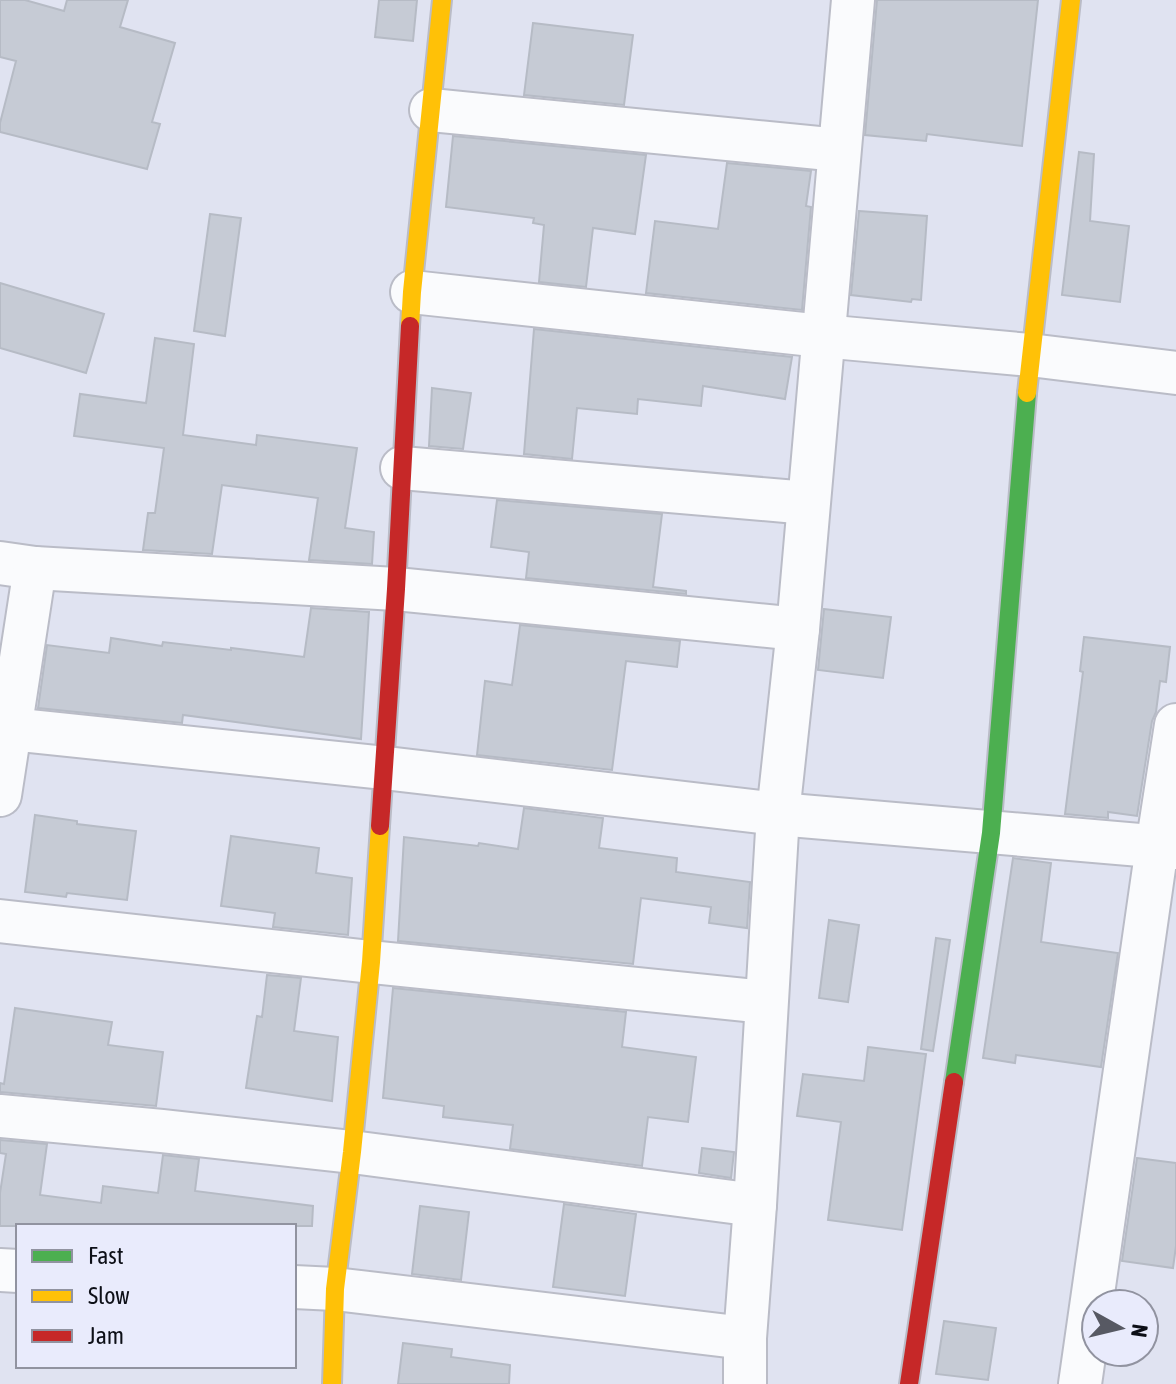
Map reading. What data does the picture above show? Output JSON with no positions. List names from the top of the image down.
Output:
{
  "legend": ["Fast", "Slow", "Jam"],
  "north": "right"
}
